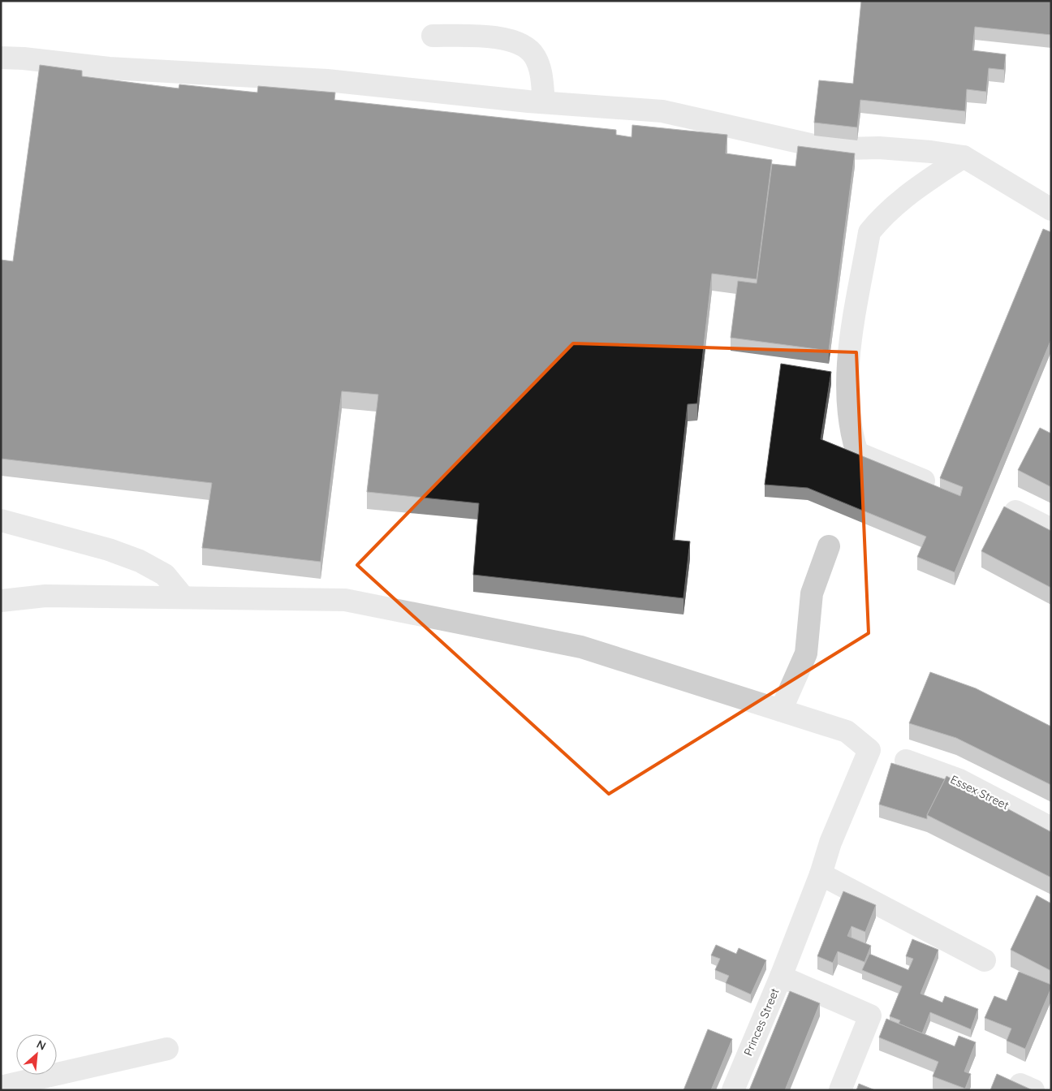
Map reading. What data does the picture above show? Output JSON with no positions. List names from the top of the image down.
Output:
{
  "streets": {
    "street": ["Essex Street", "Princes Street"]
  },
  "north": "top right"
}
